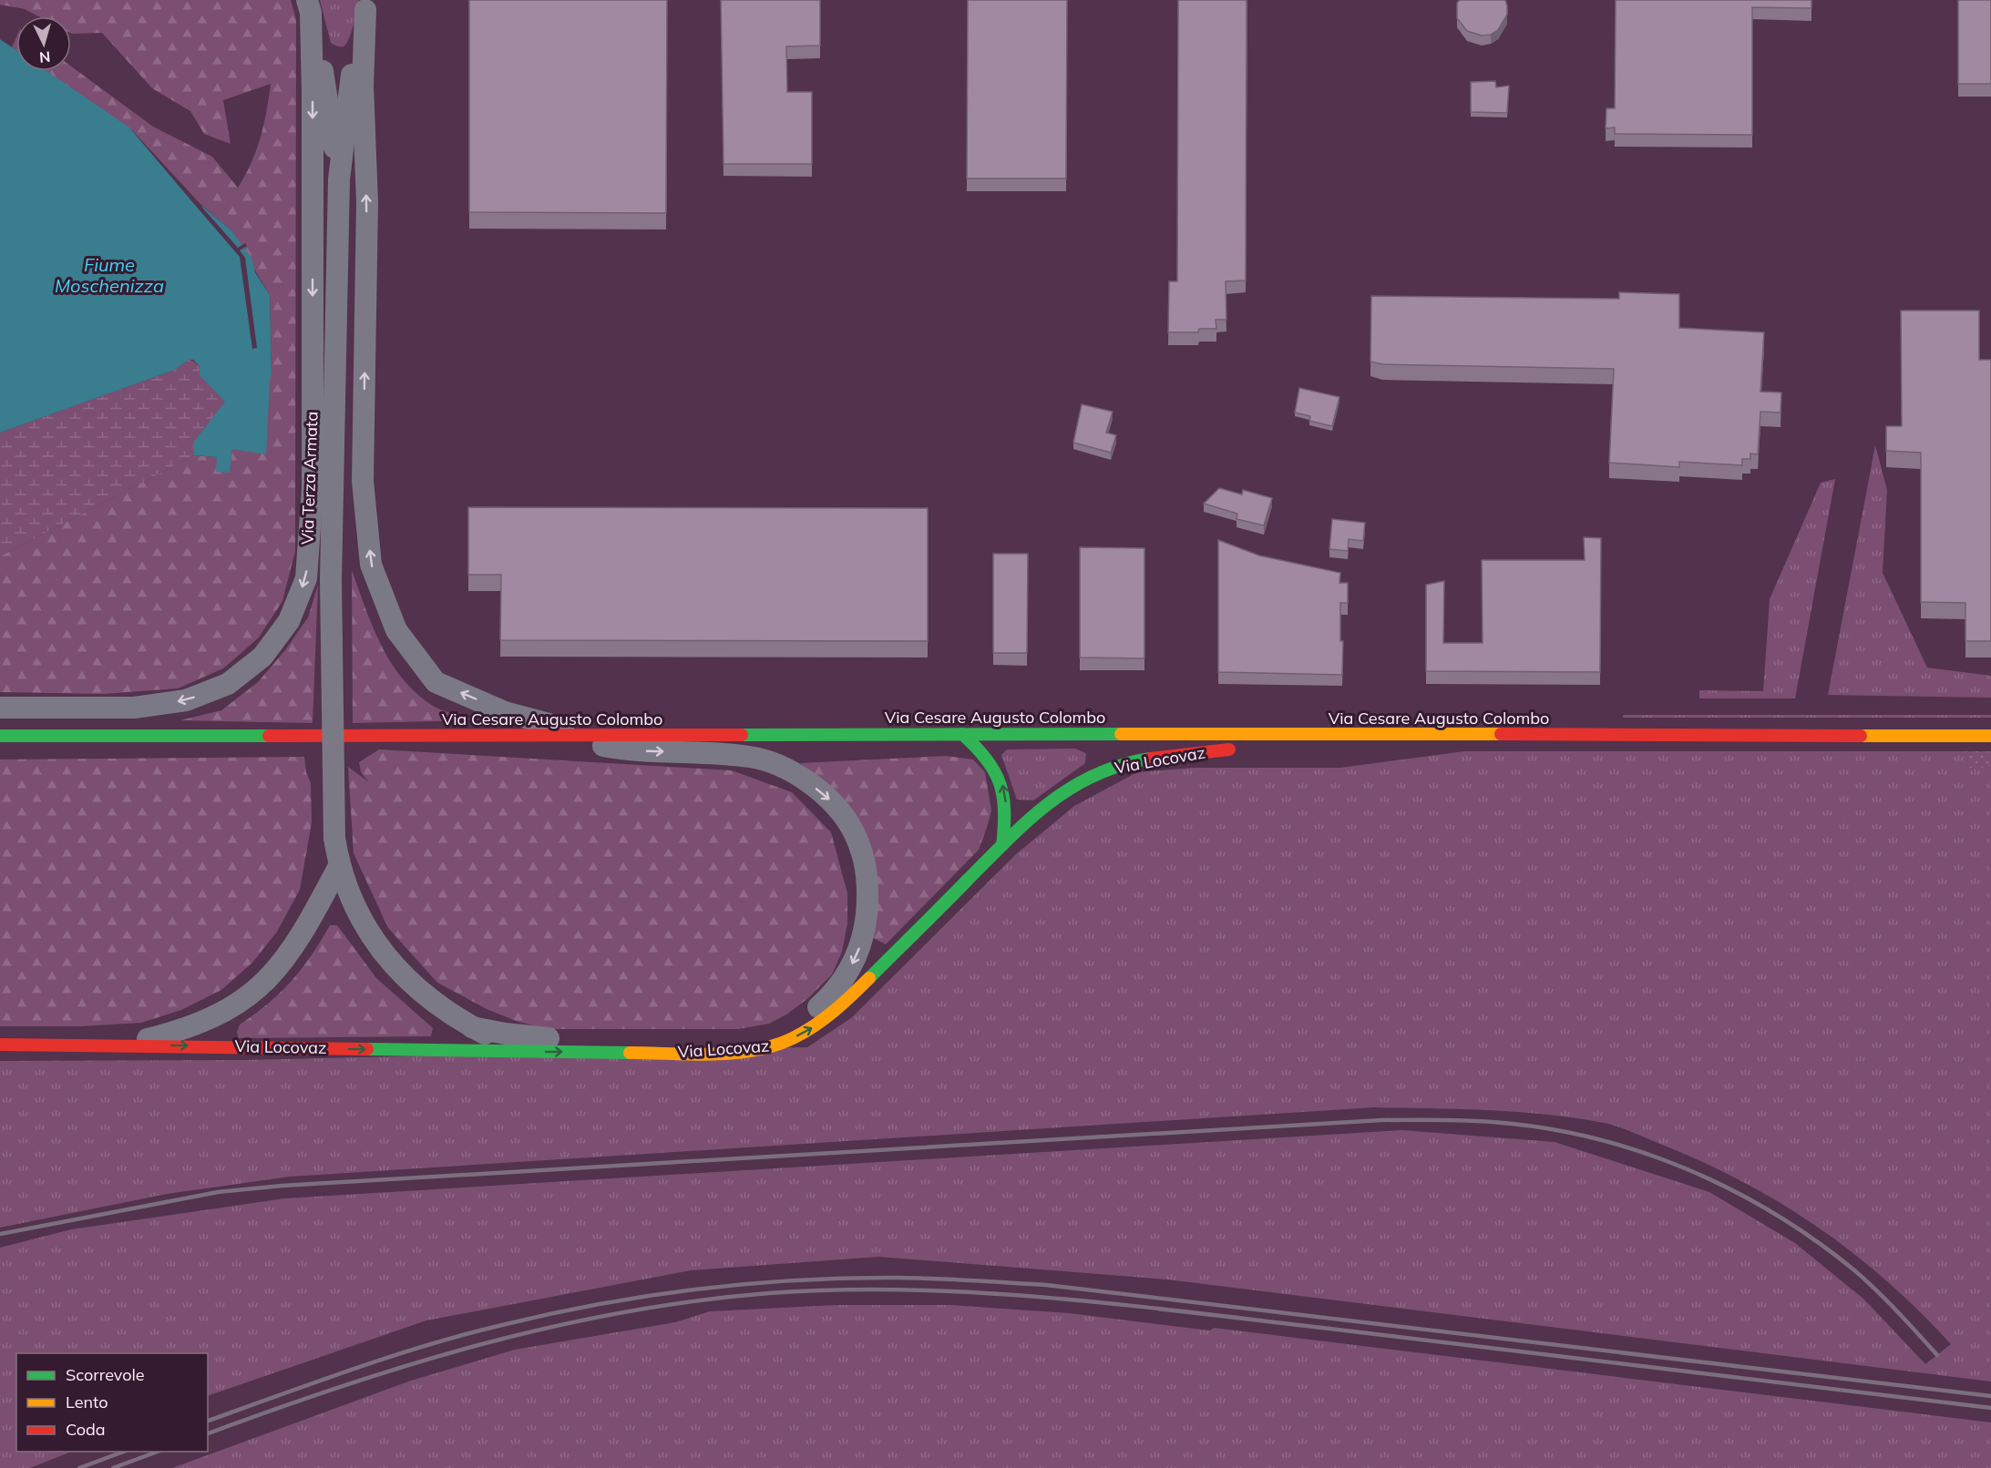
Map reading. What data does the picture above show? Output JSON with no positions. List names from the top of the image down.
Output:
{
  "streets": {
    "main road": ["Via Cesare Augusto Colombo", "Via Locovaz"],
    "street": ["Via Terza Armata"]
  },
  "crossings": [
    ["Via Terza Armata", "Via Cesare Augusto Colombo"],
    ["Via Terza Armata", "Via Locovaz"],
    ["Via Cesare Augusto Colombo", "Via Locovaz"]
  ],
  "water": ["Fiume Moschenizza"],
  "legend": ["Scorrevole", "Lento", "Coda"],
  "north": "bottom"
}
